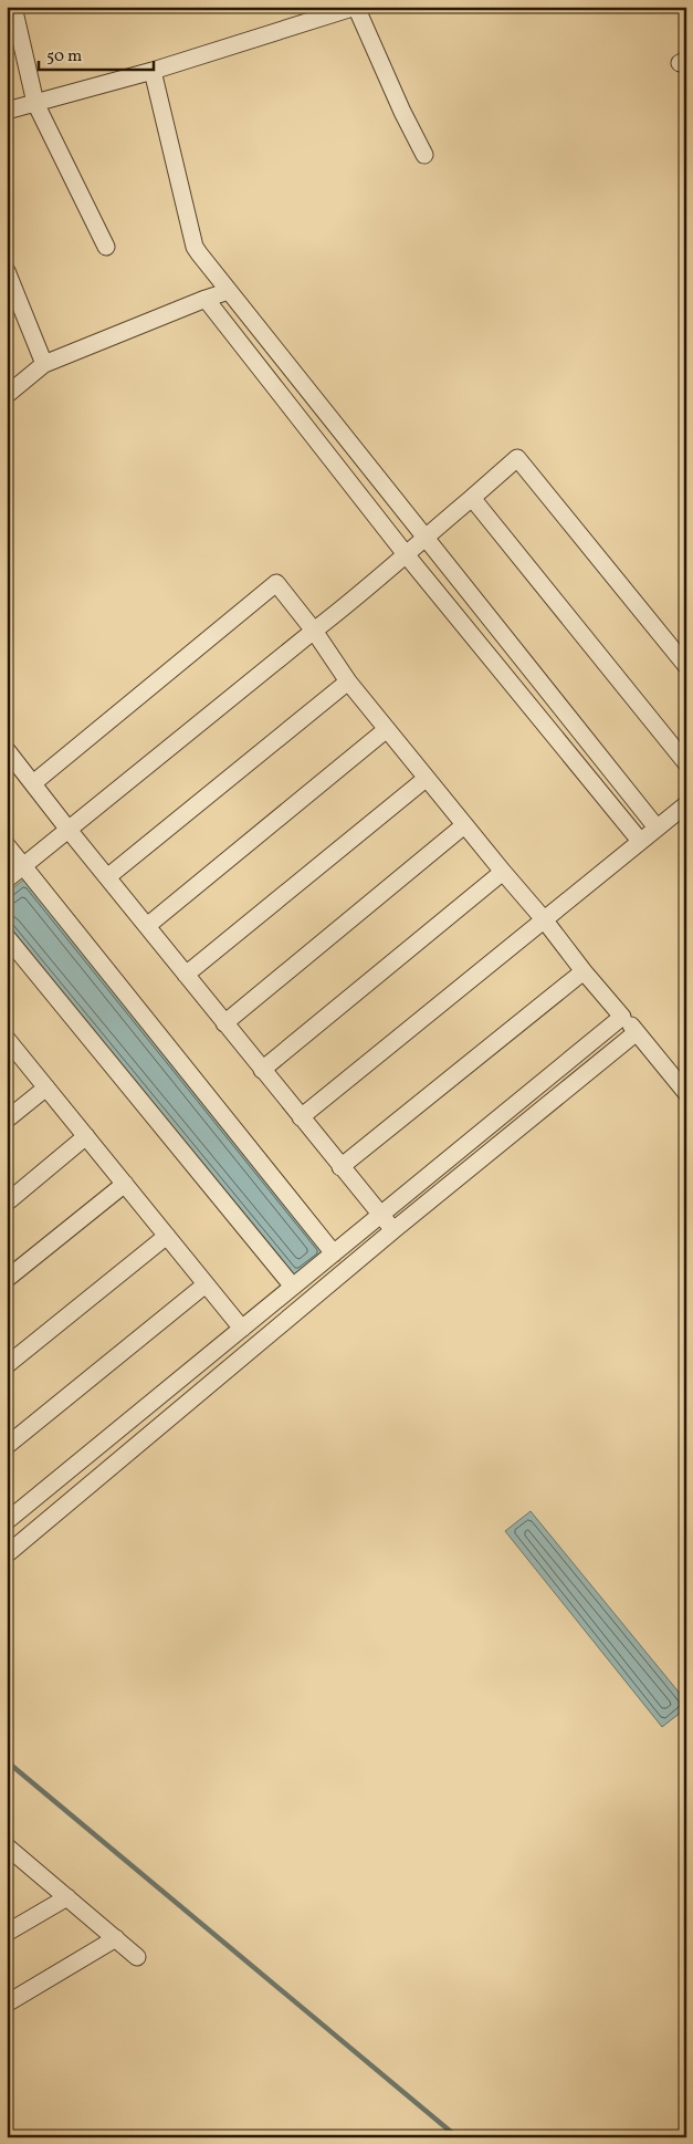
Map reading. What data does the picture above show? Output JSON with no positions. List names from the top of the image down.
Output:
{
  "scale_bar": "50 m"
}
